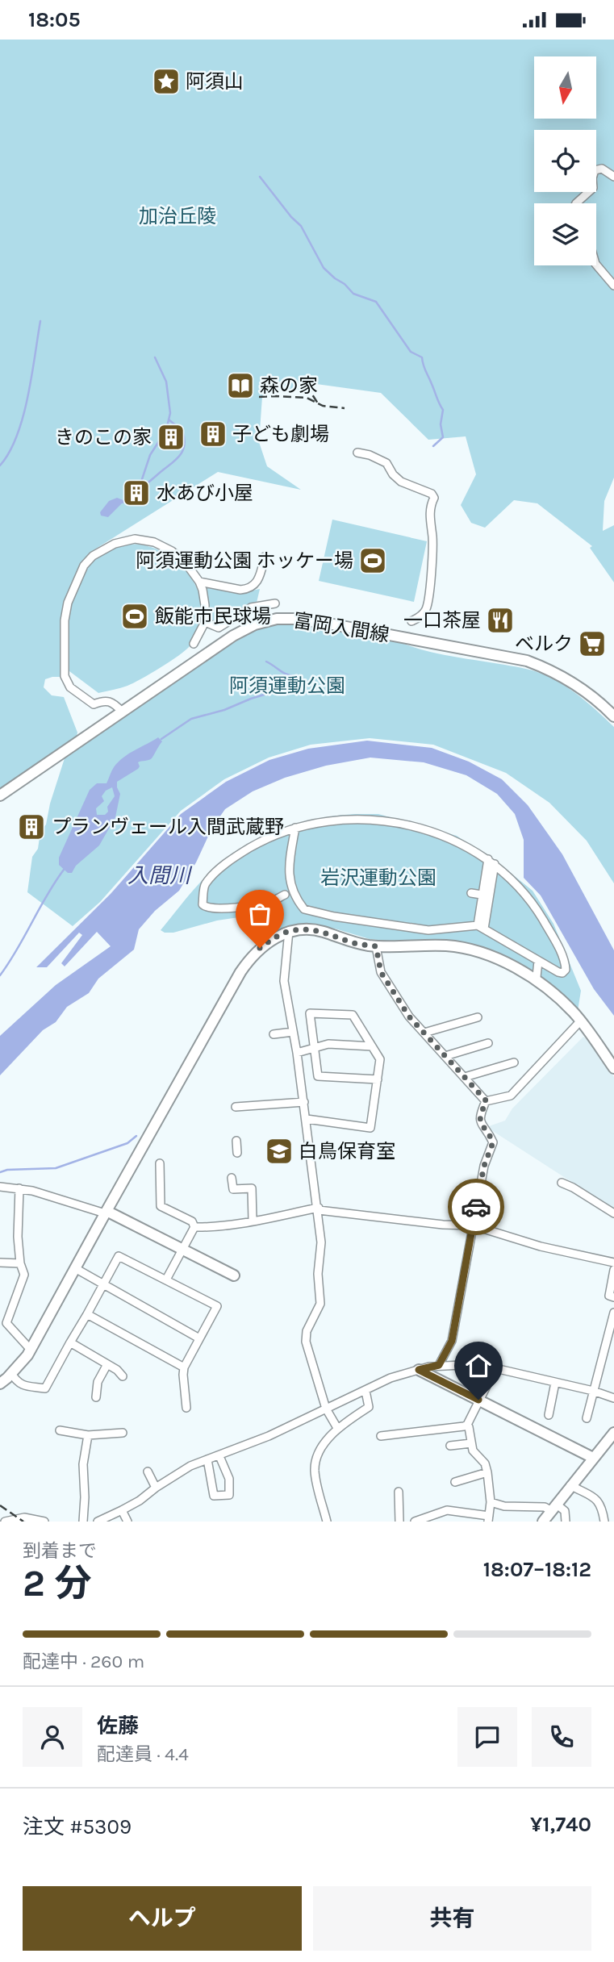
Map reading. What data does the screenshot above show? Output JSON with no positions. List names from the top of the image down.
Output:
{
  "streets": {
    "street": ["富岡入間線"]
  },
  "water": ["入間川"],
  "parks": ["加治丘陵", "阿須運動公園", "岩沢運動公園"],
  "places": {
    "place": ["阿須山"],
    "library": ["森の家"],
    "building": [
      "子ども劇場",
      "きのこの家",
      "水あび小屋",
      "プランヴェール入間武蔵野"
    ],
    "sports": ["阿須運動公園 ホッケー場", "飯能市民球場"],
    "restaurant": ["一口茶屋"],
    "supermarket": ["ベルク"],
    "school or university": ["白鳥保育室"]
  },
  "north": "bottom",
  "page": {
    "status": "18:05",
    "heading": ["2 分", "到着まで", "18:07–18:12"],
    "panel": [
      "佐藤",
      "配達員 · 4.4",
      "注文 #5309",
      "¥1,740"
    ],
    "bar": "配達中 · 260 m",
    "buttons": ["ヘルプ", "共有"]
  }
}
